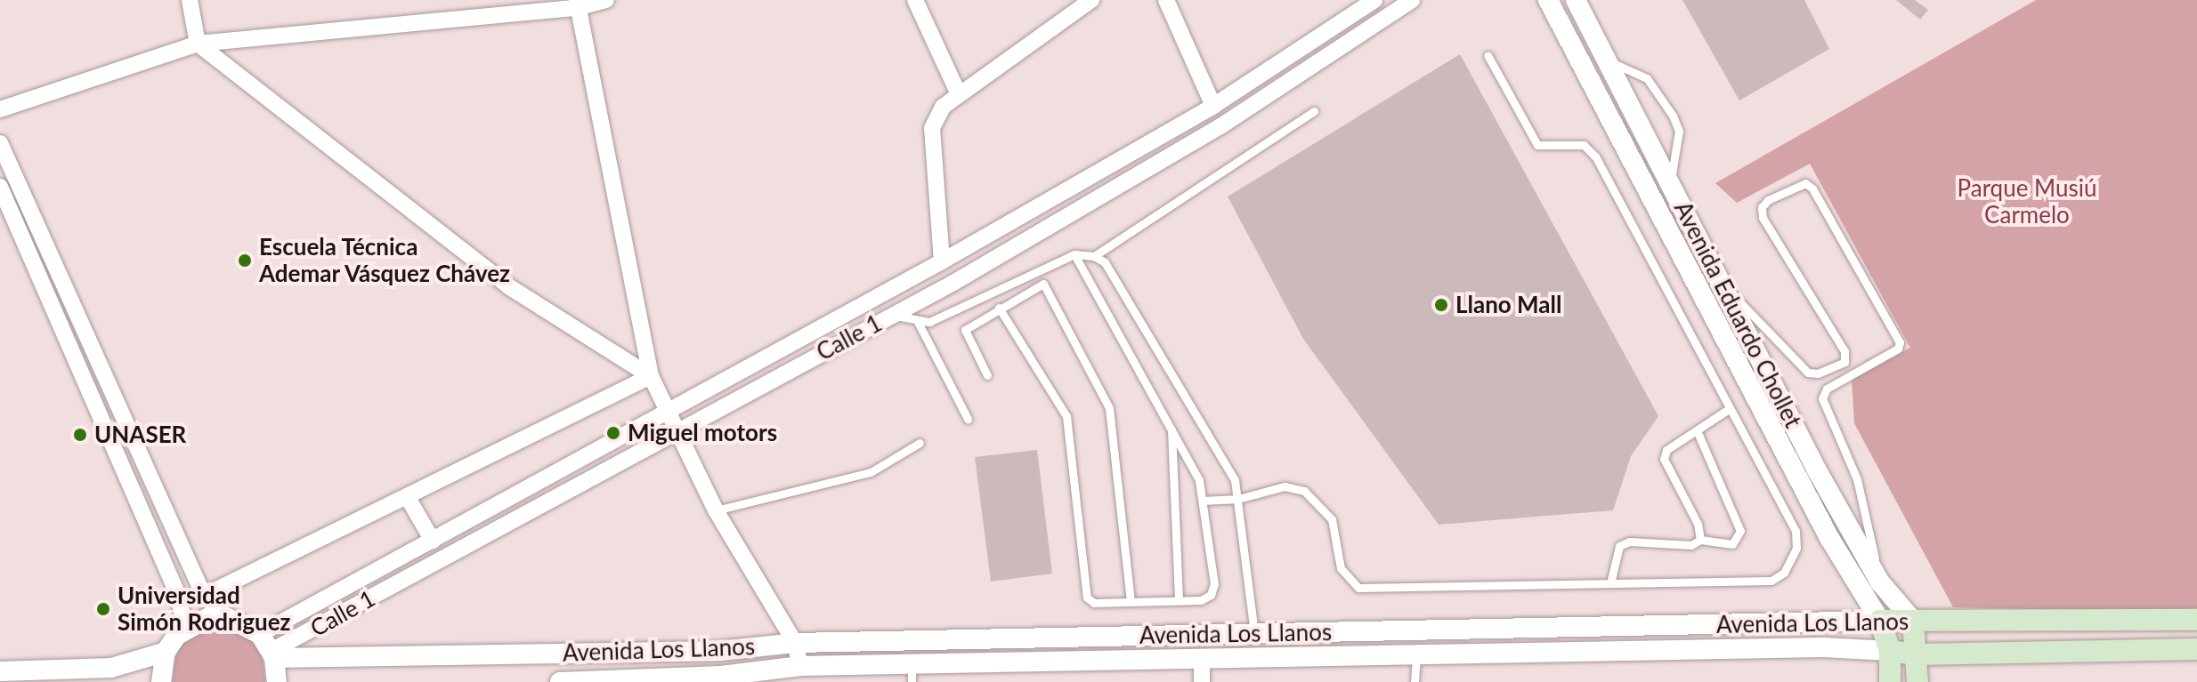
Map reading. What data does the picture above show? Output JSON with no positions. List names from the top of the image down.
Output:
{
  "streets": {
    "main road": ["Avenida Los Llanos"],
    "street": ["Avenida Eduardo Chollet", "Calle 1"]
  },
  "crossings": [
    ["Avenida Eduardo Chollet", "Avenida Los Llanos"],
    ["Calle 1", "Avenida Los Llanos"]
  ],
  "parks": ["Parque Musiú Carmelo"],
  "places": [
    "Escuela Técnica Ademar Vásquez Chávez",
    "Llano Mall",
    "Miguel motors",
    "UNASER",
    "Universidad Simón Rodriguez"
  ]
}
